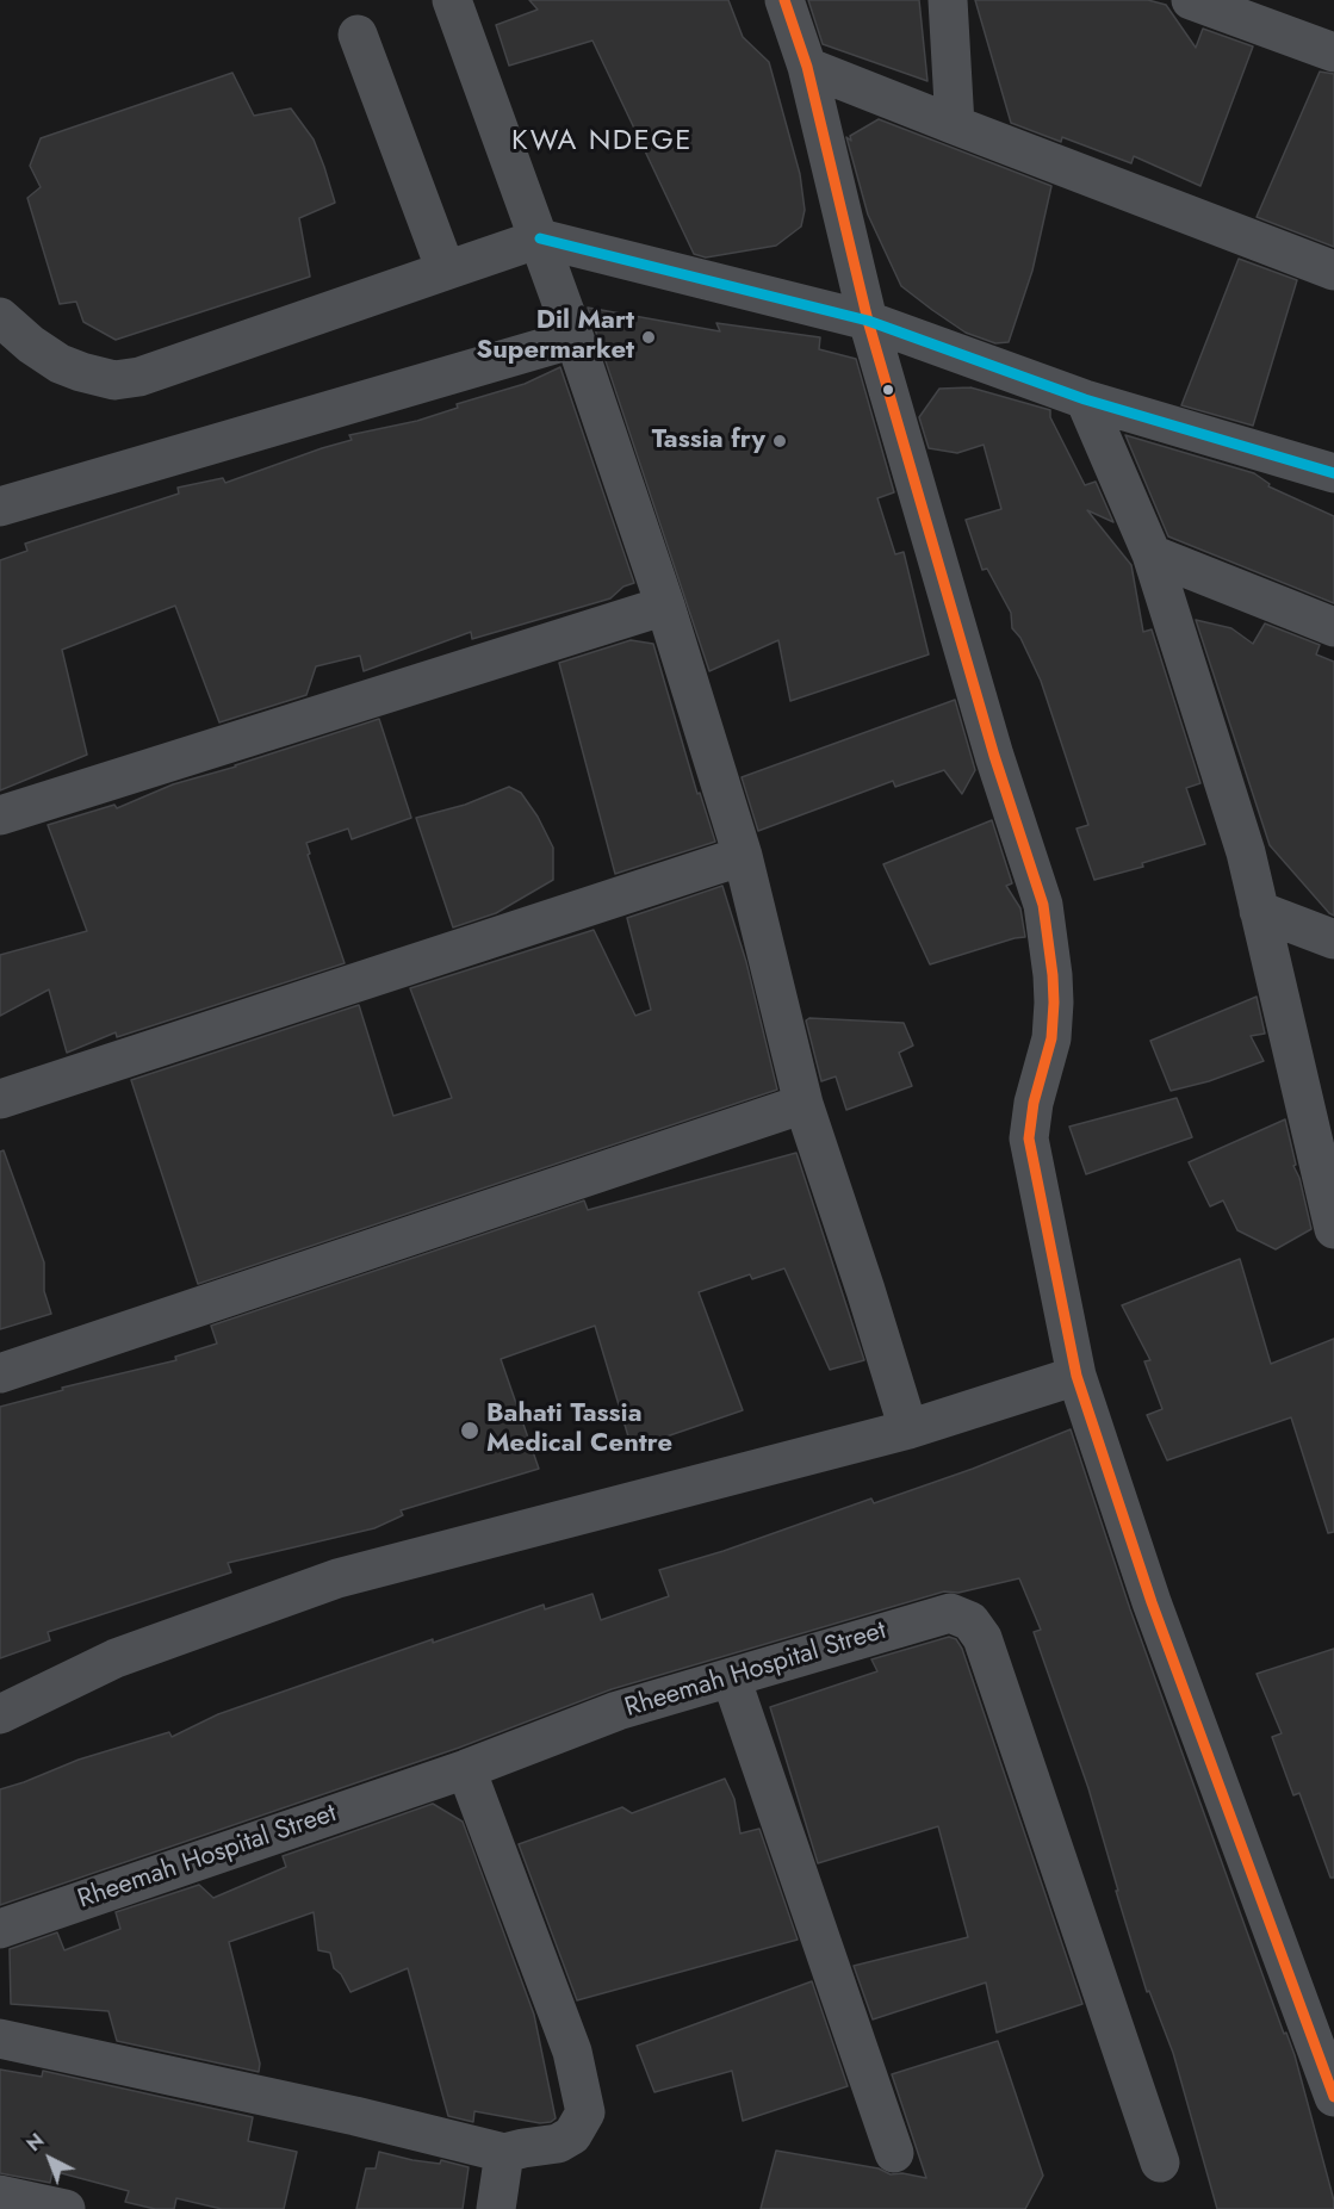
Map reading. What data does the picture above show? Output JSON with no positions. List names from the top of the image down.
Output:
{
  "streets": {
    "street": ["Rheemah Hospital Street"]
  },
  "districts": ["KWA NDEGE"],
  "places": ["Dil Mart Supermarket", "Tassia fry", "Bahati Tassia Medical Centre"],
  "north": "top left"
}
